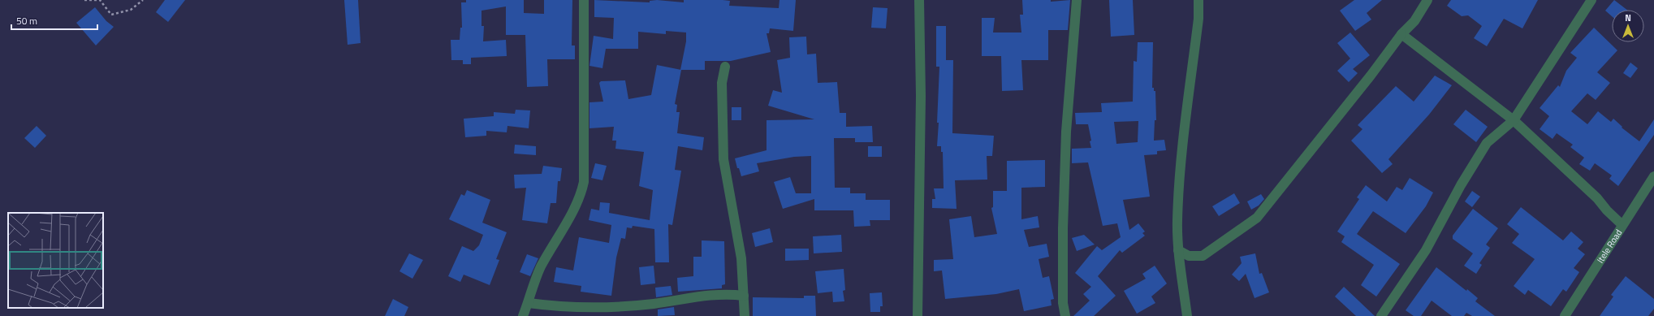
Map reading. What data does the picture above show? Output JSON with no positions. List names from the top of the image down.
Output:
{
  "streets": {
    "street": ["Itele Road"]
  },
  "scale_bar": "50 m",
  "north": "top"
}
